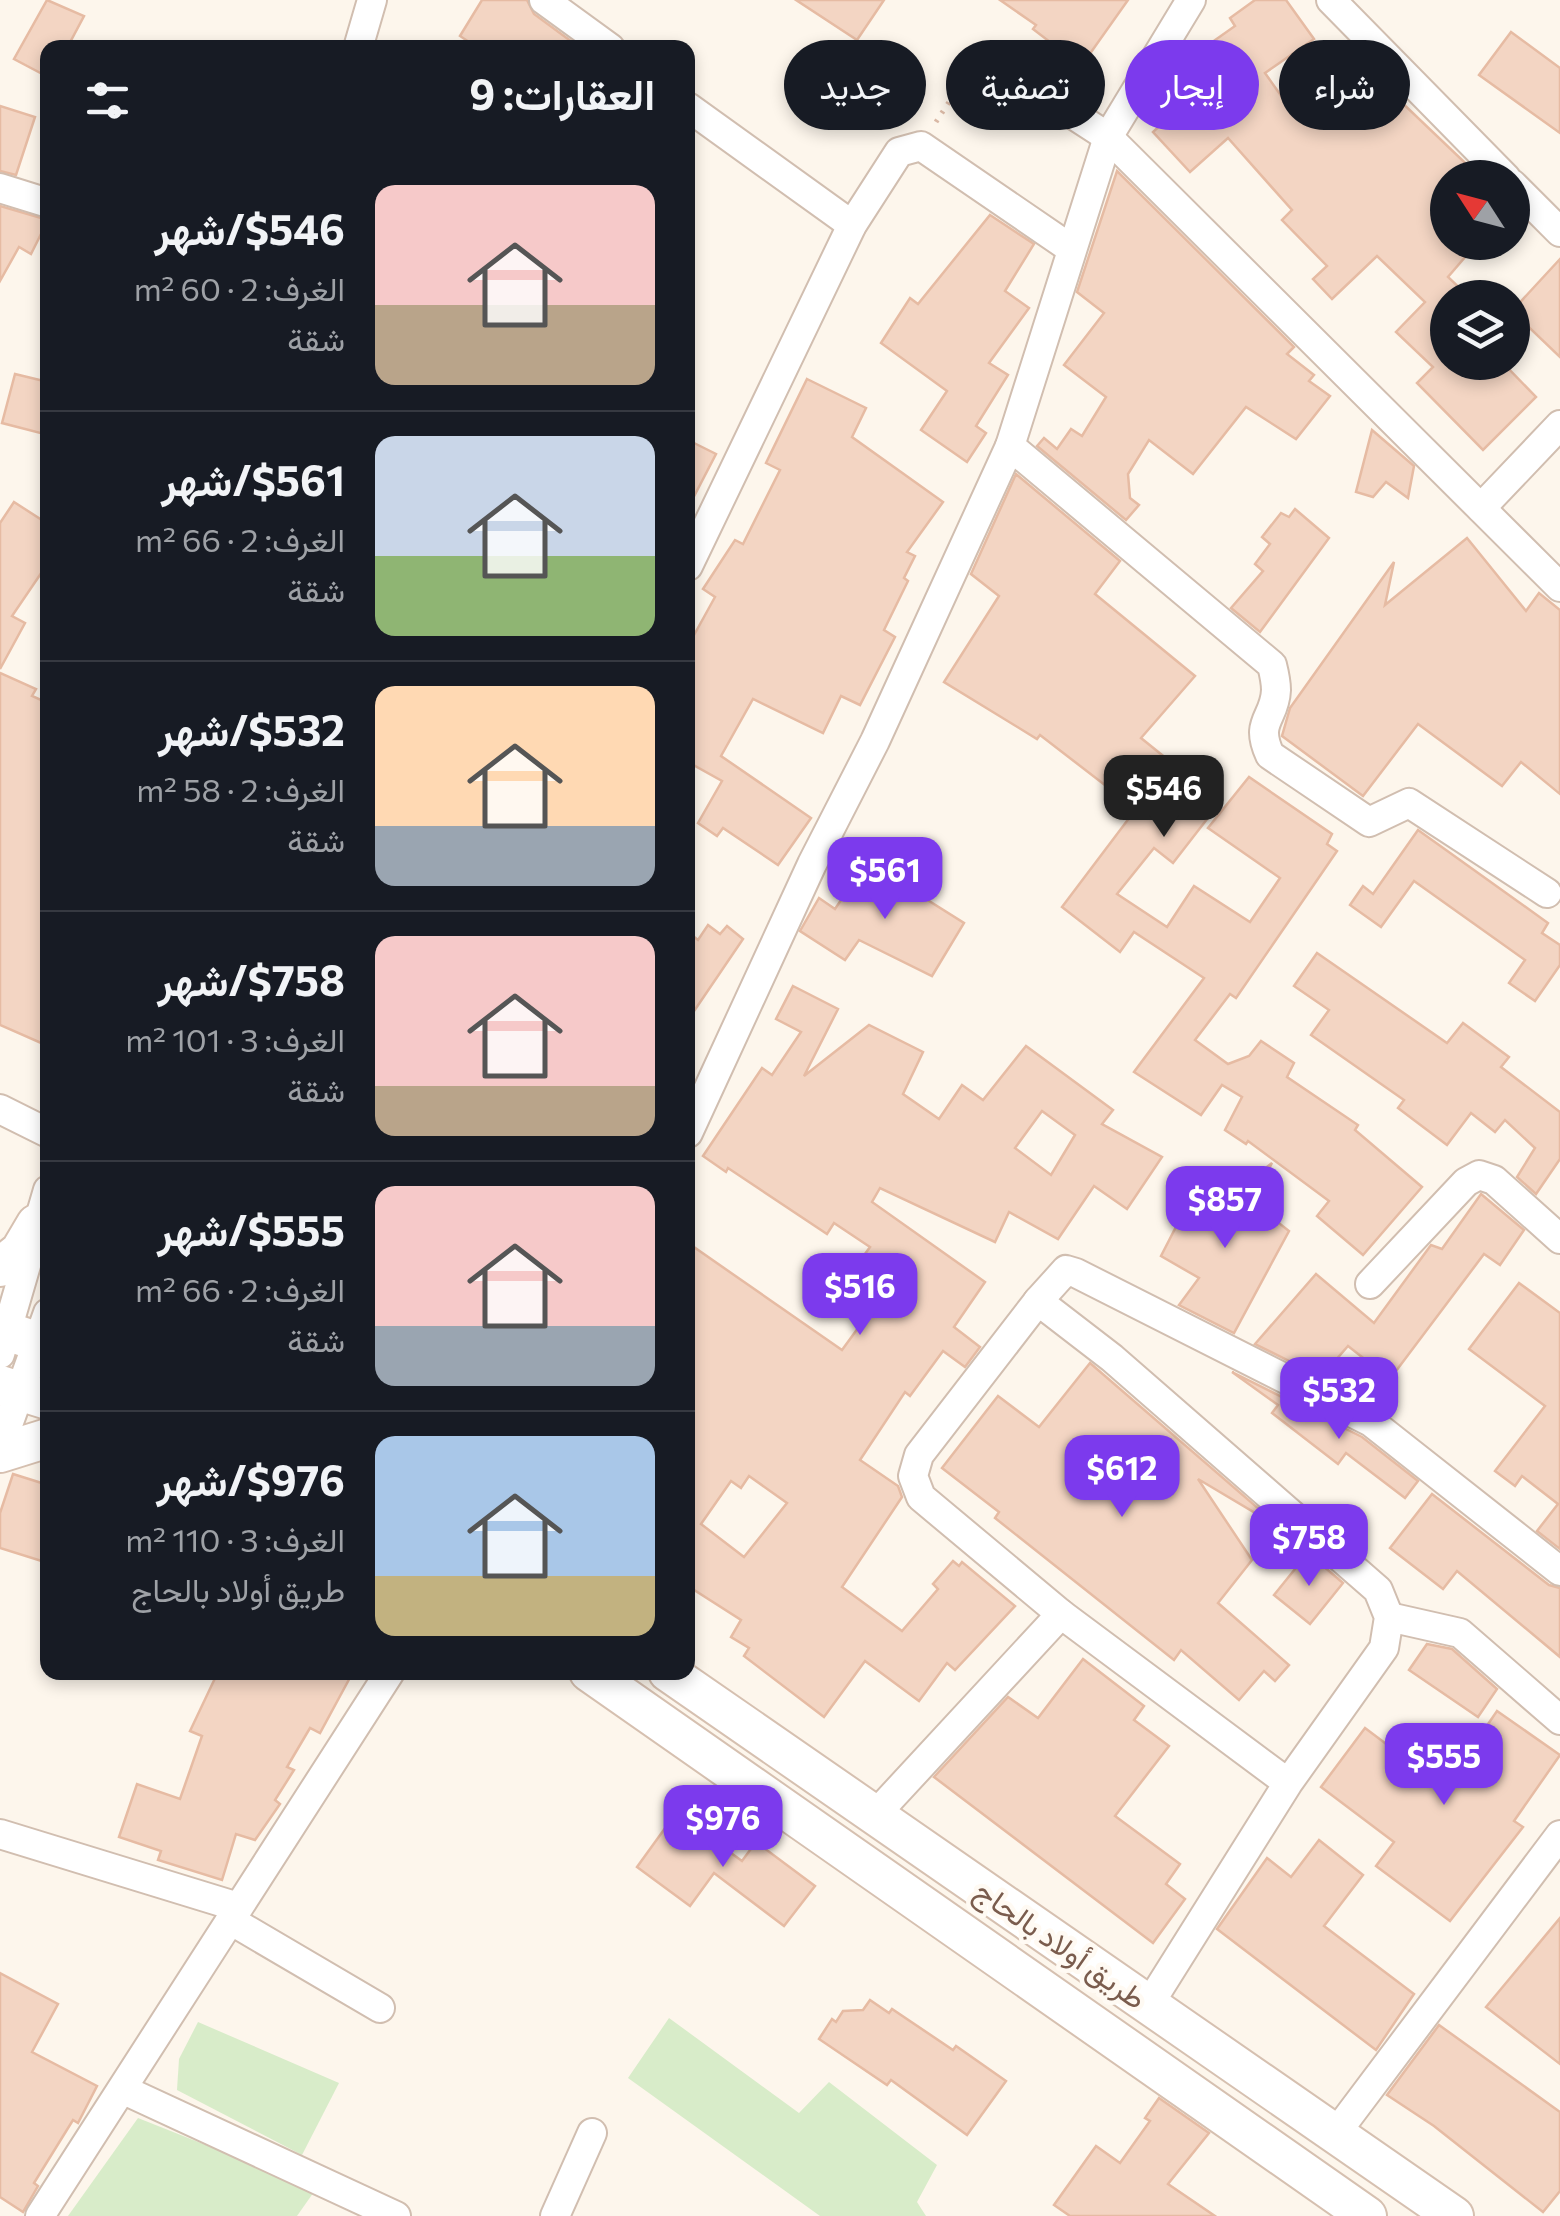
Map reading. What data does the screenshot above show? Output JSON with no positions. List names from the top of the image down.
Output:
{
  "streets": {
    "main road": ["طريق أولاد بالحاج"]
  },
  "north": "top left",
  "page": {
    "chip": [
      "شراء",
      "إيجار",
      "تصفية",
      "جديد"
    ],
    "heading": "العقارات: 9",
    "list": [
      {
        "name": "$546/شهر",
        "note": "الغرف: 2 · 60 m² · شقة"
      },
      {
        "name": "$561/شهر",
        "note": "الغرف: 2 · 66 m² · شقة"
      },
      {
        "name": "$532/شهر",
        "note": "الغرف: 2 · 58 m² · شقة"
      },
      {
        "name": "$758/شهر",
        "note": "الغرف: 3 · 101 m² · شقة"
      },
      {
        "name": "$555/شهر",
        "note": "الغرف: 2 · 66 m² · شقة"
      },
      {
        "name": "$976/شهر",
        "note": "الغرف: 3 · 110 m² · طريق أولاد بالحاج"
      }
    ],
    "price": [
      "$546",
      "$561",
      "$857",
      "$516",
      "$532",
      "$612",
      "$758",
      "$555",
      "$976"
    ]
  }
}
